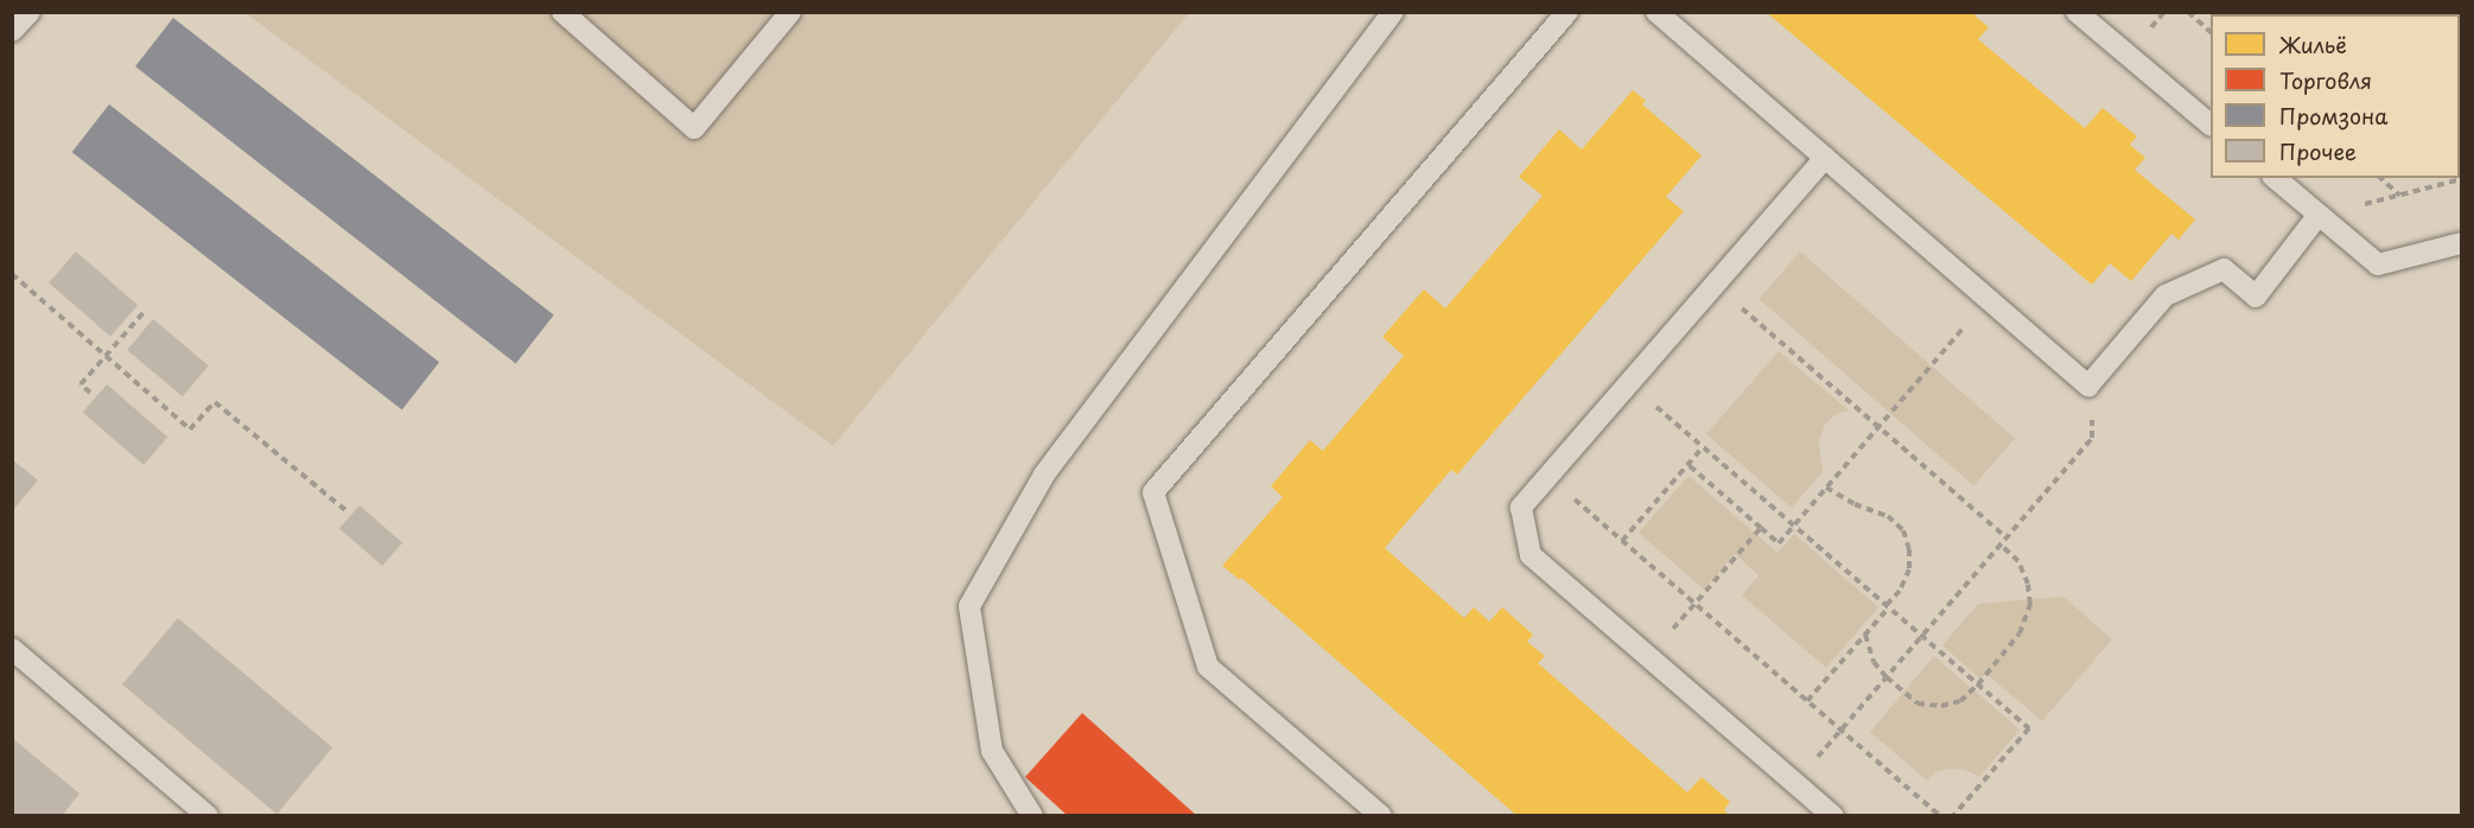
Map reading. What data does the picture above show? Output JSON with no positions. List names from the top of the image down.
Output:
{
  "legend": [
    "Жильё",
    "Торговля",
    "Промзона",
    "Прочее"
  ]
}
